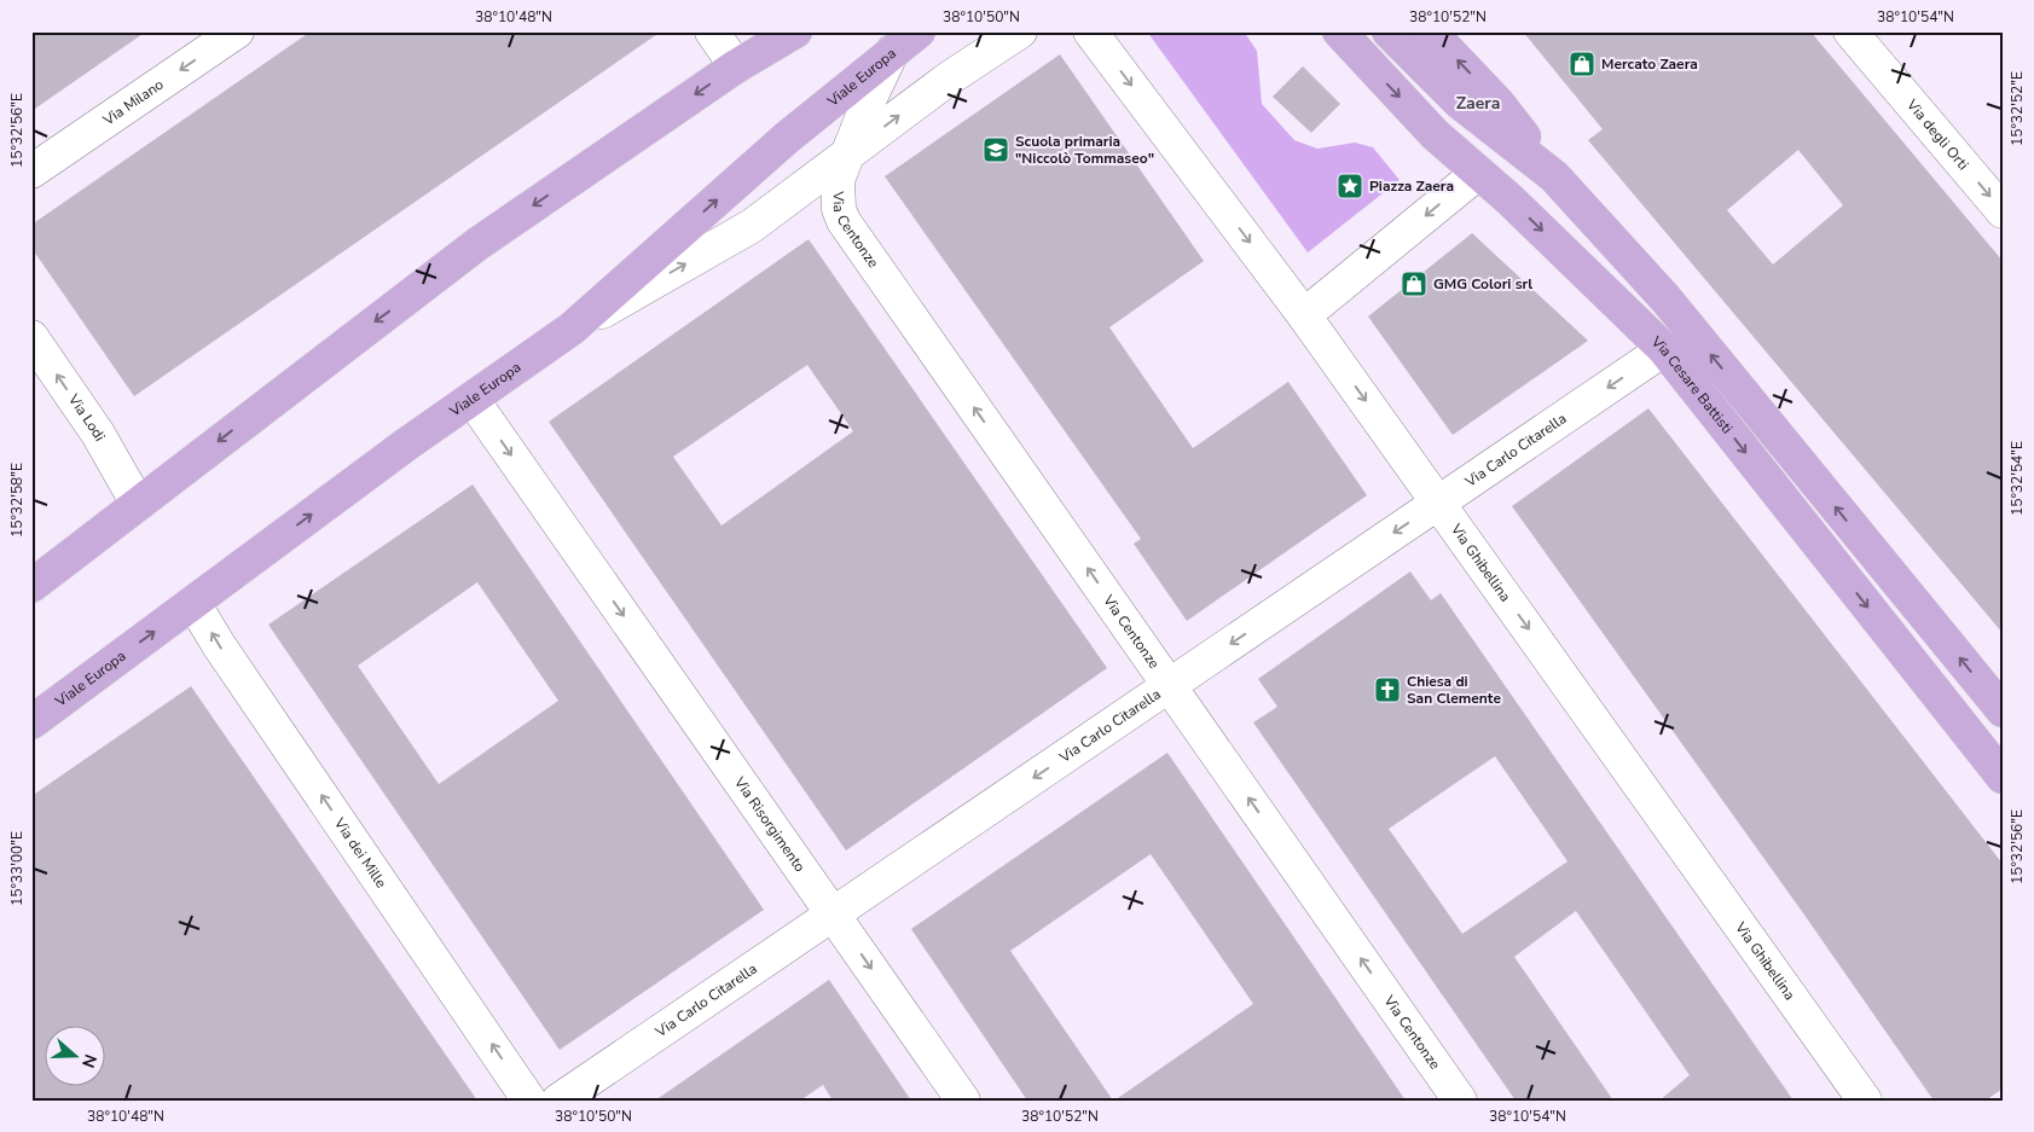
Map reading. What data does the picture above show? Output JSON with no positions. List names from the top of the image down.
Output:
{
  "streets": {
    "main road": ["Viale Europa", "Via Cesare Battisti"],
    "street": [
      "Via Milano",
      "Via degli Orti",
      "Via Centonze",
      "Via Lodi",
      "Via Carlo Citarella",
      "Via Ghibellina",
      "Via Risorgimento",
      "Via dei Mille"
    ]
  },
  "crossings": [
    ["Viale Europa", "Via Centonze"],
    ["Viale Europa", "Via Risorgimento"],
    ["Viale Europa", "Via dei Mille"],
    ["Via Centonze", "Via Carlo Citarella"],
    ["Via Cesare Battisti", "Via Carlo Citarella"],
    ["Via Carlo Citarella", "Via Ghibellina"],
    ["Via Carlo Citarella", "Via Risorgimento"]
  ],
  "one_way": [
    "Via Milano",
    "Via degli Orti",
    "Via Centonze",
    "Via Lodi",
    "Via Carlo Citarella",
    "Via Ghibellina",
    "Via Risorgimento",
    "Via dei Mille"
  ],
  "districts": ["Zaera"],
  "places": {
    "shop": ["Mercato Zaera", "GMG Colori srl"],
    "school or university": ["Scuola primaria \"Niccolò Tommaseo\""],
    "place": ["Piazza Zaera"],
    "church": ["Chiesa di San Clemente"]
  },
  "north": "right",
  "coordinates": [
    "38°10'48\"N",
    "38°10'50\"N",
    "38°10'52\"N",
    "38°10'54\"N",
    "15°32'52\"E",
    "15°32'56\"E",
    "15°32'54\"E",
    "15°32'58\"E",
    "15°33'00\"E"
  ]
}
